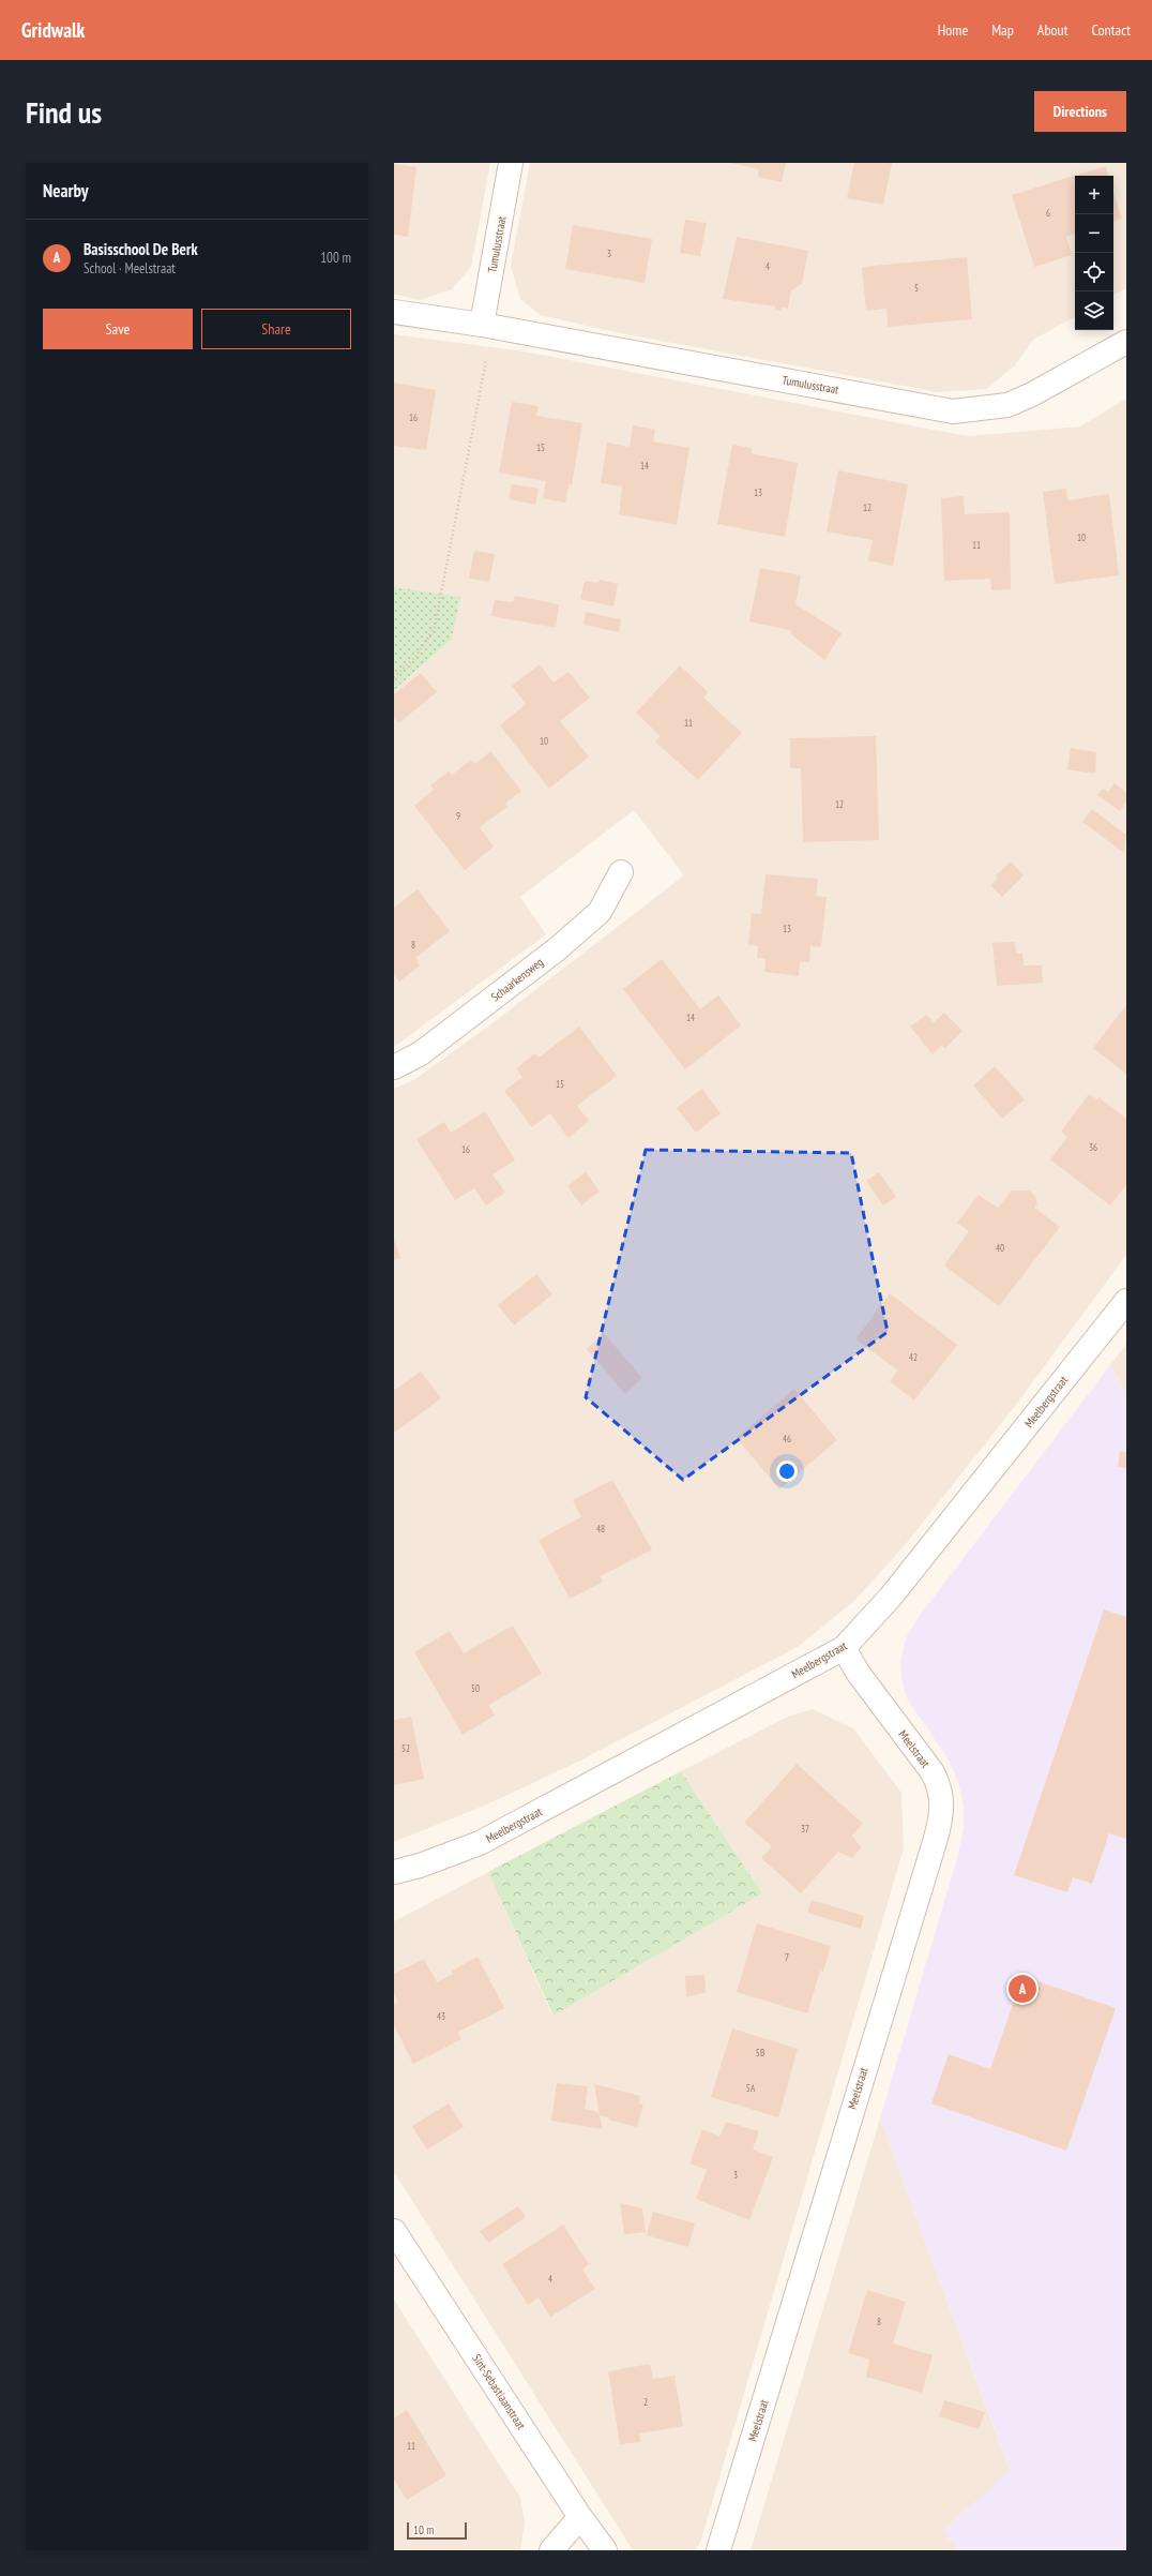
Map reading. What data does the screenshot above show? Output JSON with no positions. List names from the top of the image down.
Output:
{
  "streets": {
    "street": [
      "Tumulusstraat",
      "Schaarkensweg",
      "Meelbergstraat",
      "Meelstraat",
      "Sint-Sebastiaanstraat"
    ]
  },
  "crossings": [
    ["Meelbergstraat", "Meelstraat"]
  ],
  "house_numbers": [
    "6",
    "3",
    "4",
    "5",
    "16",
    "15",
    "14",
    "13",
    "12",
    "10",
    "11",
    "11",
    "10",
    "12",
    "9",
    "13",
    "8",
    "14",
    "15",
    "36",
    "16",
    "40",
    "42",
    "46",
    "48",
    "50",
    "52",
    "37",
    "7",
    "43",
    "5B",
    "5A",
    "3",
    "4",
    "8",
    "2",
    "11"
  ],
  "scale_bar": "10 m",
  "page": {
    "header": "Gridwalk",
    "nav": [
      "Home",
      "Map",
      "About",
      "Contact"
    ],
    "buttons": [
      "Directions",
      ["Save", "Share"]
    ],
    "title": "Find us",
    "heading": "Nearby",
    "map_buttons": ["+", "−"],
    "list": [
      {
        "mark": "A",
        "name": "Basisschool De Berk",
        "note": "School · Meelstraat",
        "value": "100 m"
      }
    ],
    "pins": "A",
    "scale": "10 m"
  }
}
